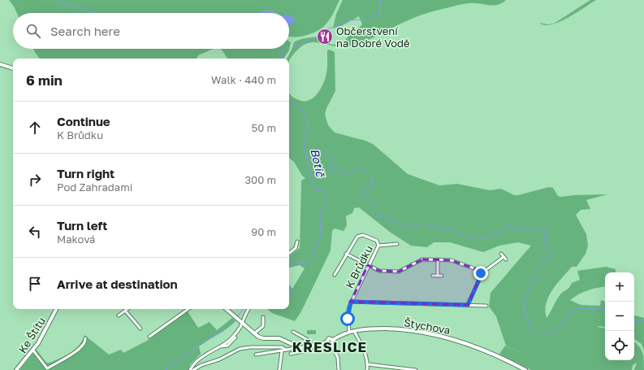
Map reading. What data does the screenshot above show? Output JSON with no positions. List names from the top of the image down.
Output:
{
  "streets": {
    "street": ["K Brůdku", "Štychova", "Ke Štítu"]
  },
  "crossings": [
    ["K Brůdku", "Štychova"]
  ],
  "districts": ["KŘESLICE"],
  "water": ["Botič"],
  "places": {
    "restaurant": ["Občerstvení na Dobré Vodě"]
  },
  "page": {
    "search": "Search here",
    "heading": ["6 min", "Walk · 440 m"],
    "list": [
      ["Continue", "K Brůdku", "50 m"],
      ["Turn right", "Pod Zahradami", "300 m"],
      ["Turn left", "Maková", "90 m"],
      "Arrive at destination"
    ],
    "map_buttons": ["+", "−"]
  }
}
